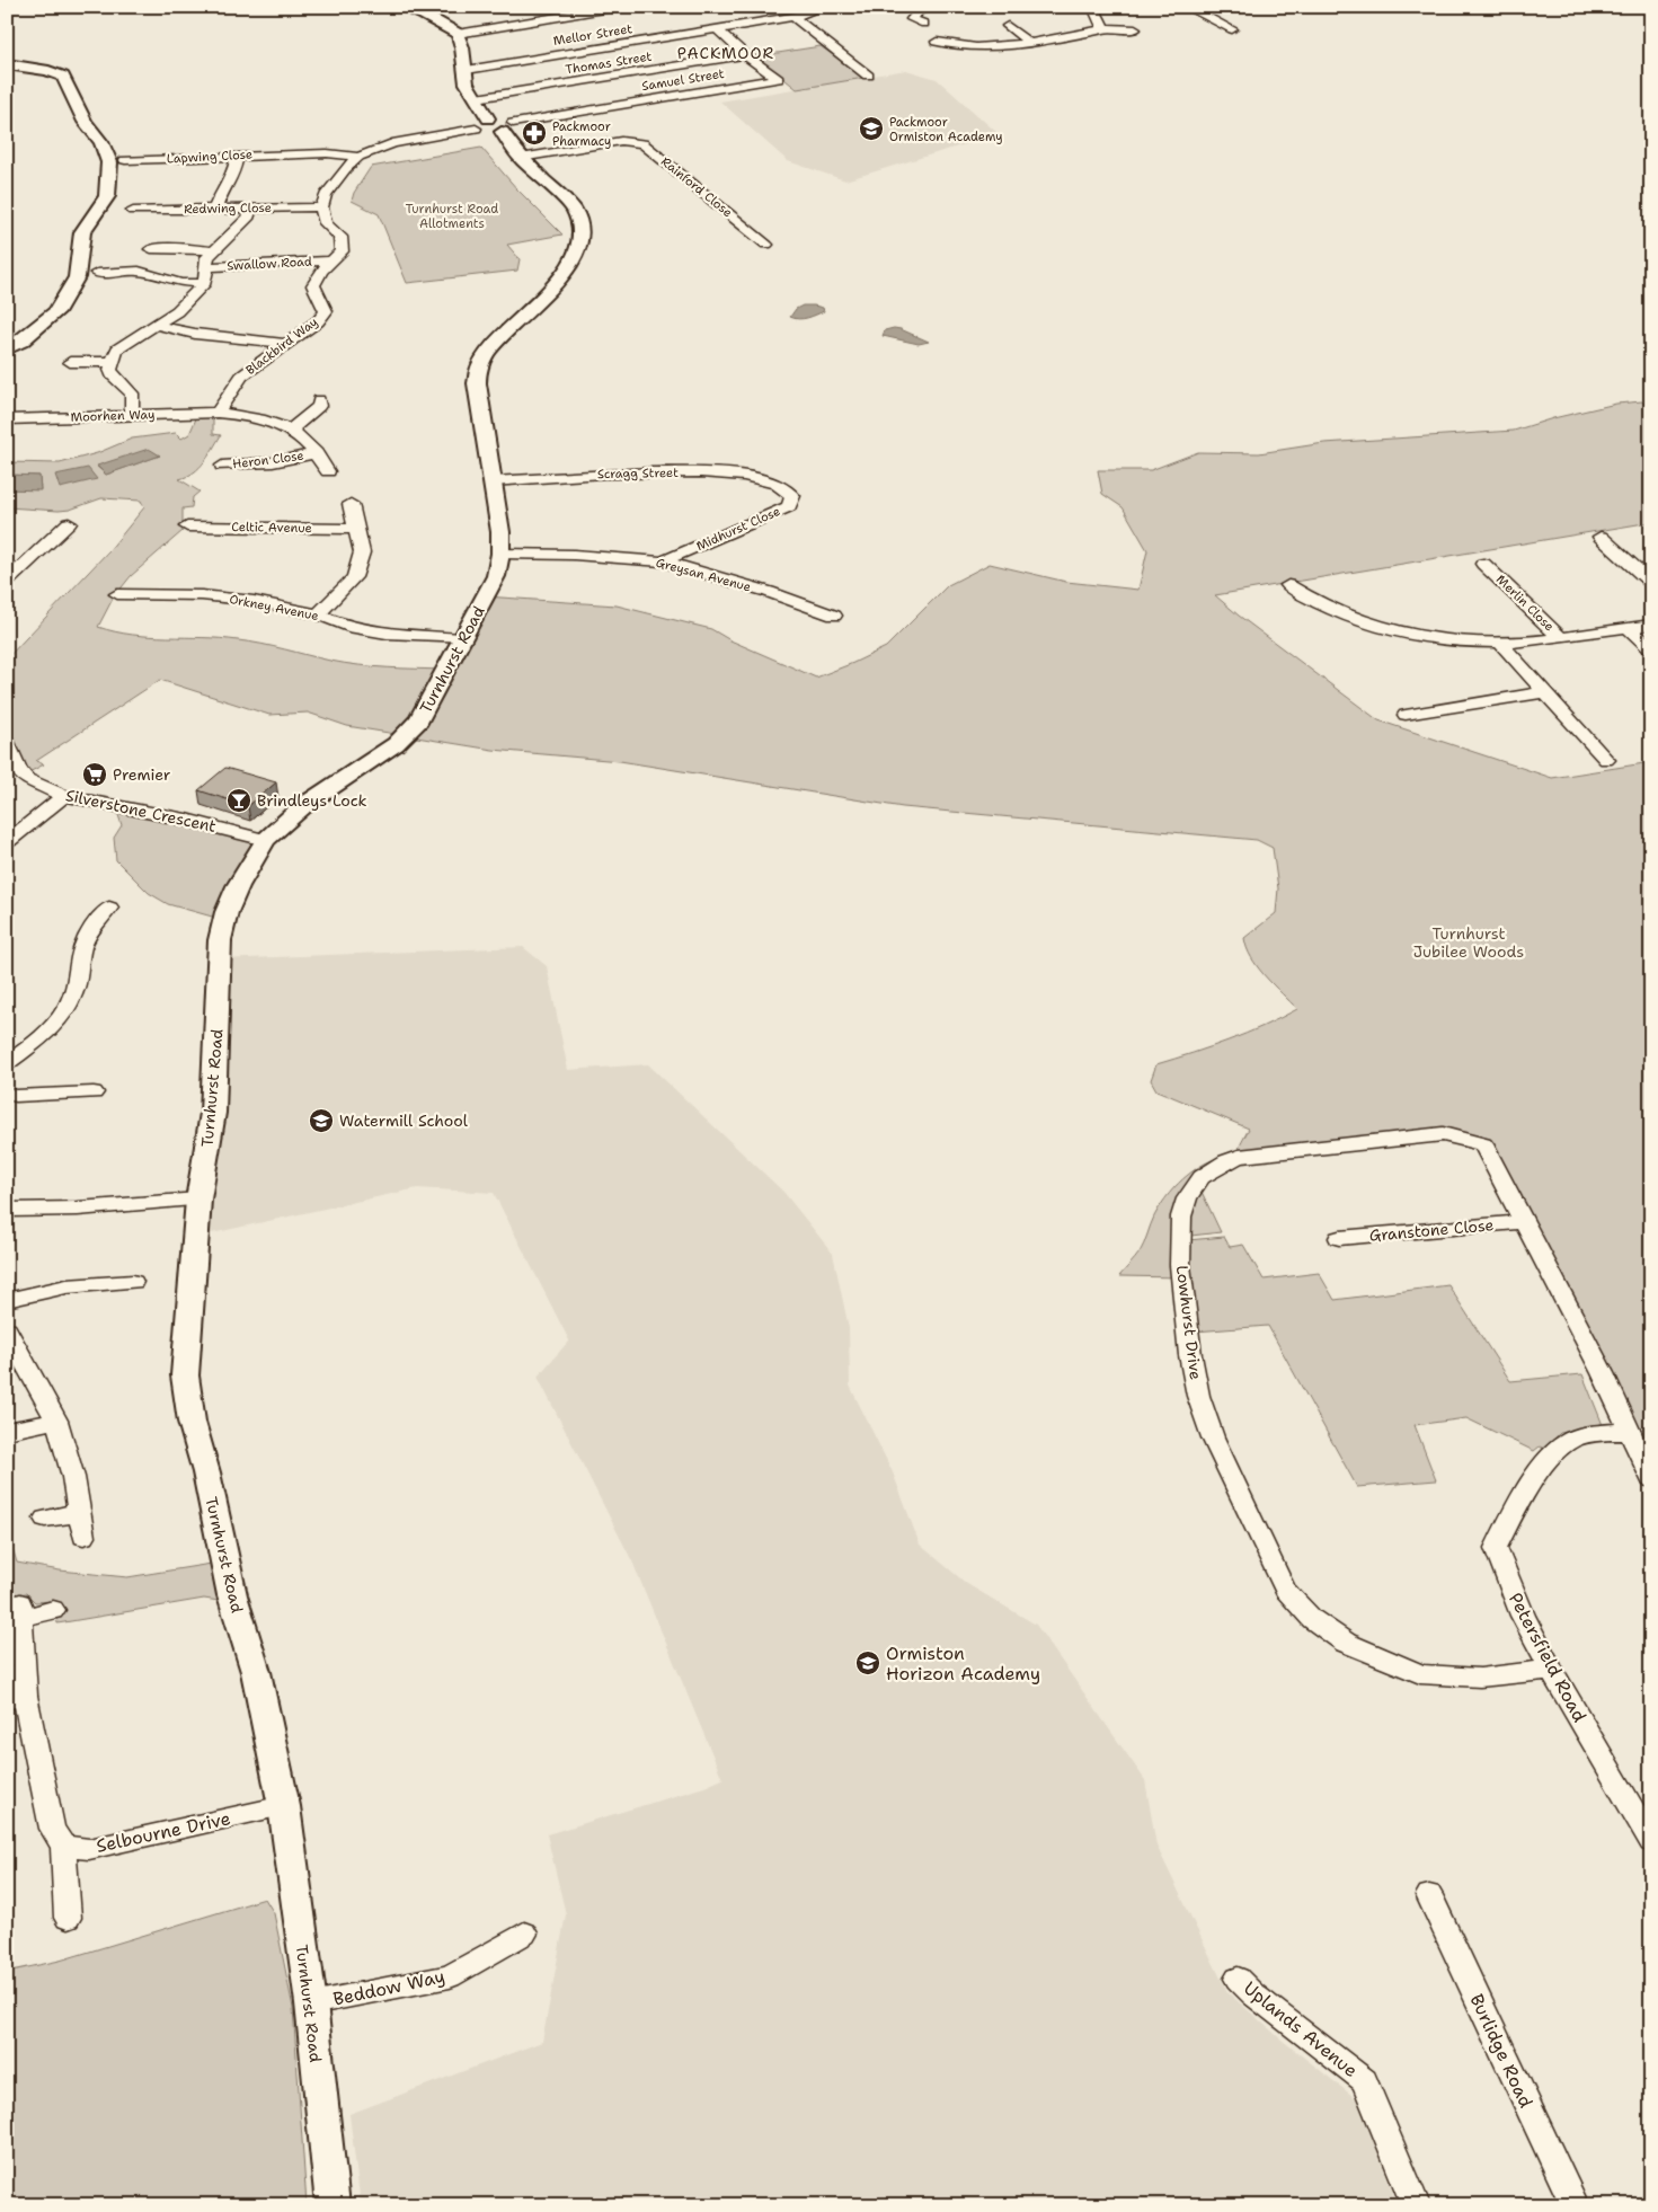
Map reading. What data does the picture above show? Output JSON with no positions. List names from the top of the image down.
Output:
{
  "streets": {
    "street": [
      "Mellor Street",
      "Thomas Street",
      "Samuel Street",
      "Lapwing Close",
      "Rainford Close",
      "Redwing Close",
      "Swallow Road",
      "Blackbird Way",
      "Moorhen Way",
      "Heron Close",
      "Scragg Street",
      "Celtic Avenue",
      "Midhurst Close",
      "Greysan Avenue",
      "Merlin Close",
      "Orkney Avenue",
      "Turnhurst Road",
      "Silverstone Crescent",
      "Granstone Close",
      "Lowhurst Drive",
      "Petersfield Road",
      "Selbourne Drive",
      "Beddow Way",
      "Uplands Avenue",
      "Burlidge Road"
    ]
  },
  "crossings": [
    ["Mellor Street", "Samuel Street"],
    ["Thomas Street", "Samuel Street"],
    ["Samuel Street", "Turnhurst Road"],
    ["Rainford Close", "Turnhurst Road"],
    ["Redwing Close", "Blackbird Way"],
    ["Swallow Road", "Blackbird Way"],
    ["Blackbird Way", "Moorhen Way"],
    ["Blackbird Way", "Heron Close"],
    ["Moorhen Way", "Heron Close"],
    ["Scragg Street", "Midhurst Close"],
    ["Scragg Street", "Turnhurst Road"],
    ["Midhurst Close", "Greysan Avenue"],
    ["Greysan Avenue", "Turnhurst Road"],
    ["Orkney Avenue", "Turnhurst Road"],
    ["Turnhurst Road", "Silverstone Crescent"],
    ["Turnhurst Road", "Selbourne Drive"],
    ["Turnhurst Road", "Beddow Way"],
    ["Granstone Close", "Lowhurst Drive"],
    ["Lowhurst Drive", "Petersfield Road"]
  ],
  "districts": ["PACKMOOR"],
  "parks": ["Turnhurst Road Allotments", "Turnhurst Jubilee Woods"],
  "places": {
    "school or university": ["Packmoor Ormiston Academy", "Watermill School", "Ormiston Horizon Academy"],
    "pharmacy": ["Packmoor Pharmacy"],
    "supermarket": ["Premier"],
    "bar": ["Brindleys Lock"]
  }
}
